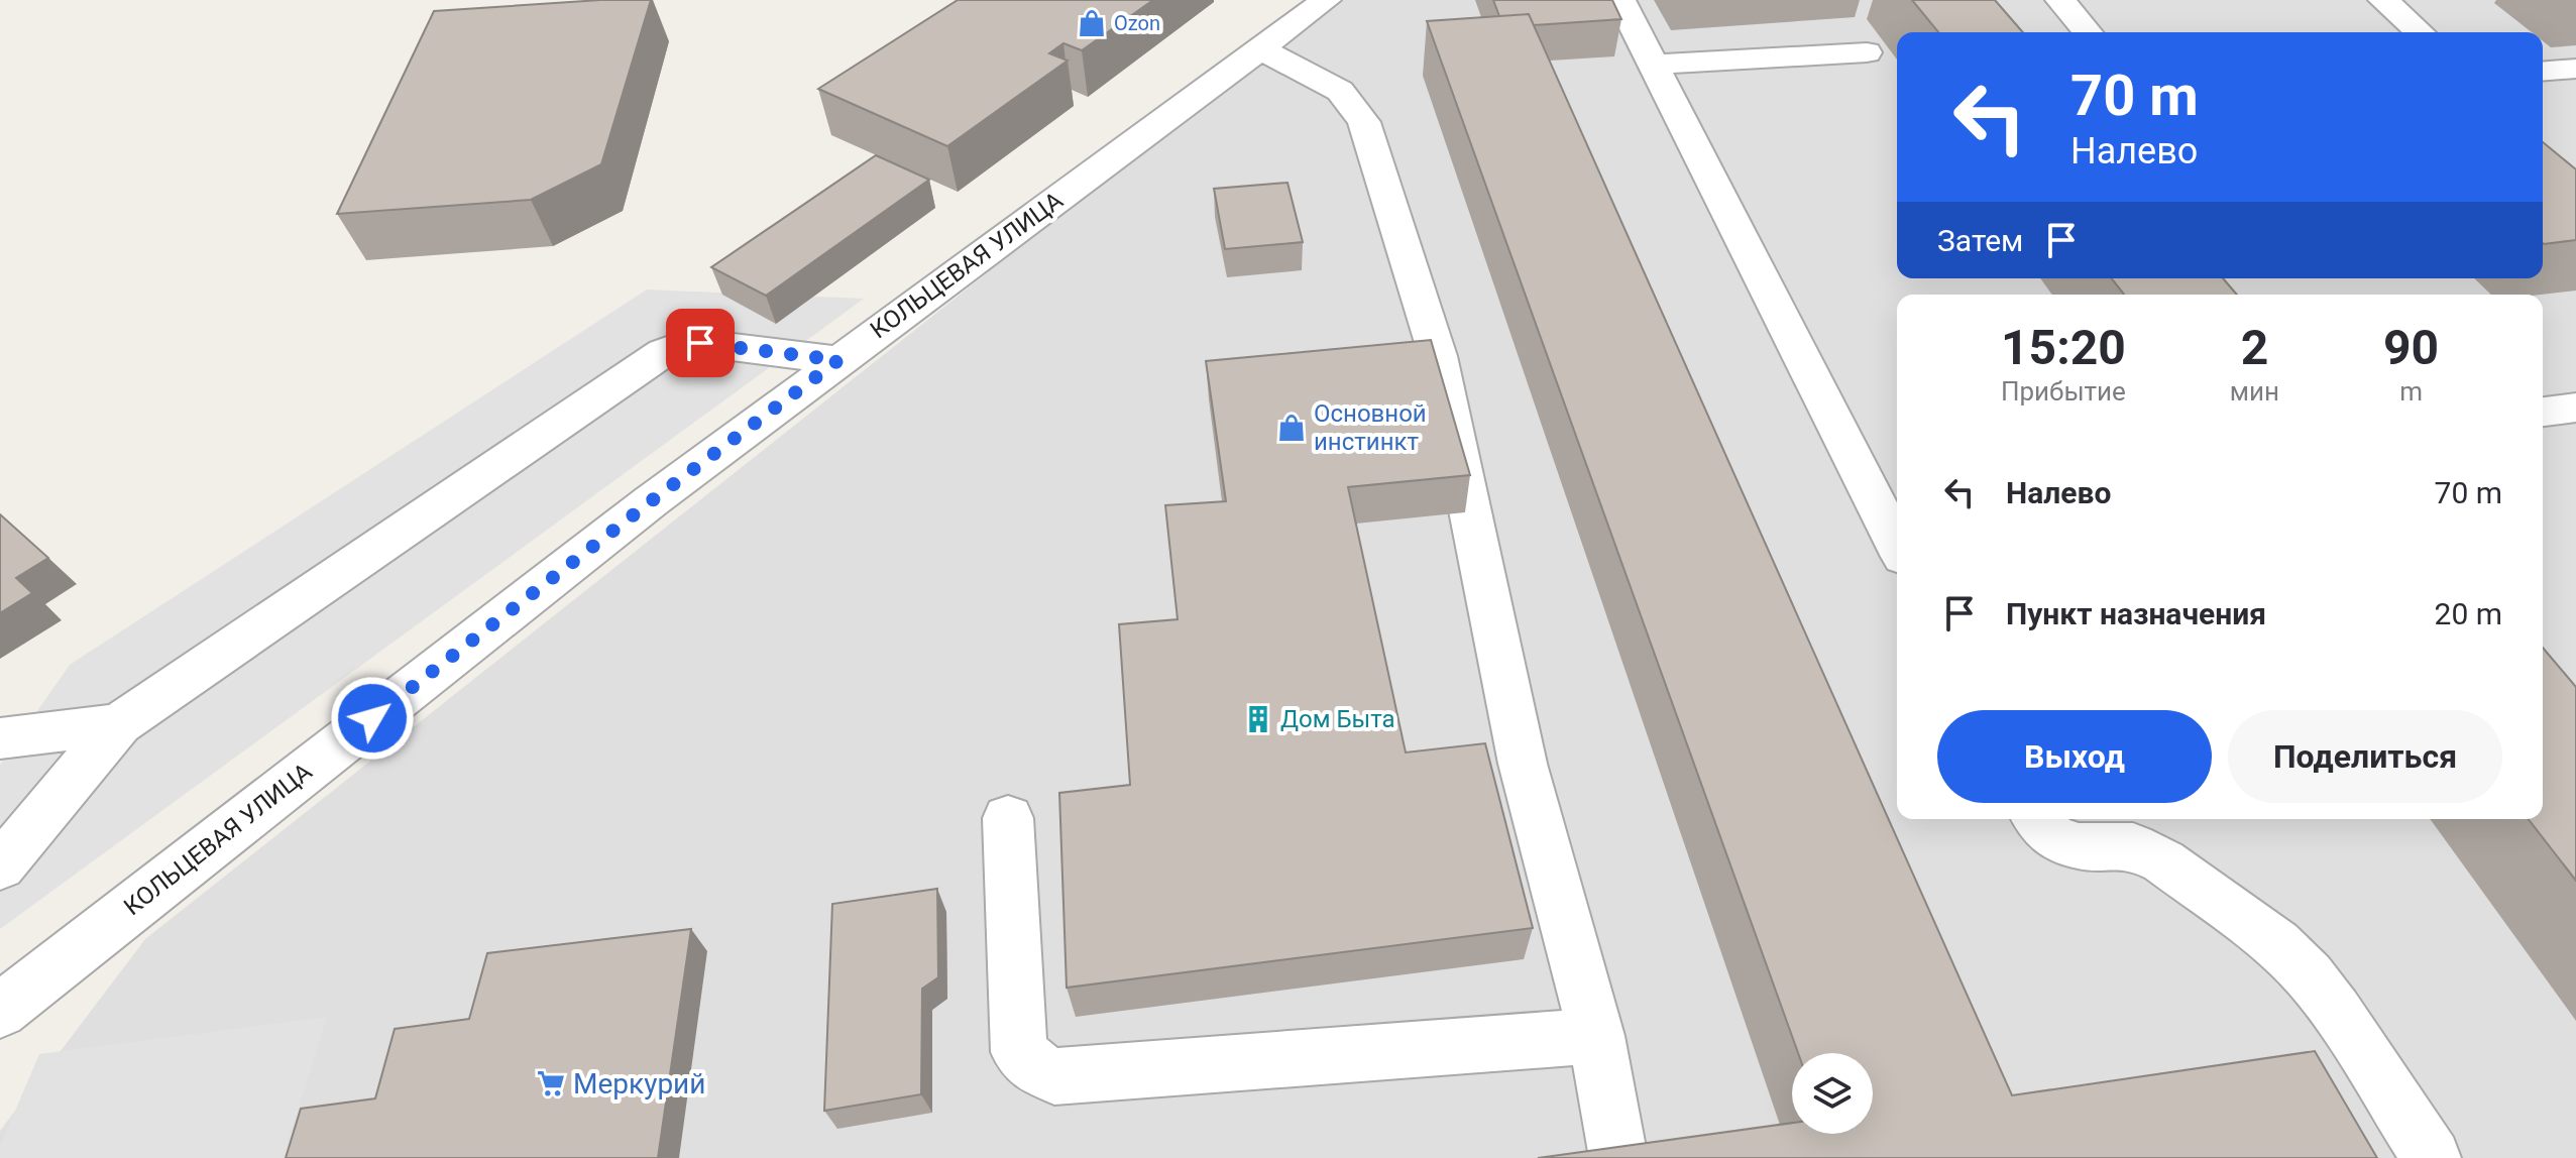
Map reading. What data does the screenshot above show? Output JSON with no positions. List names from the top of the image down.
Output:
{
  "streets": {
    "street": ["КОЛЬЦЕВАЯ УЛИЦА"]
  },
  "places": {
    "shop": ["Ozon", "Основной инстинкт"],
    "building": ["Дом Быта"],
    "supermarket": ["Меркурий"]
  },
  "page": {
    "turn": ["70 m", "Налево"],
    "then": "Затем",
    "eta": [
      "15:20",
      "Прибытие",
      "2",
      "мин",
      "90",
      "m"
    ],
    "list": [
      {
        "name": "Налево",
        "value": "70 m"
      },
      {
        "name": "Пункт назначения",
        "value": "20 m"
      }
    ],
    "buttons": ["Выход", "Поделиться"]
  }
}
